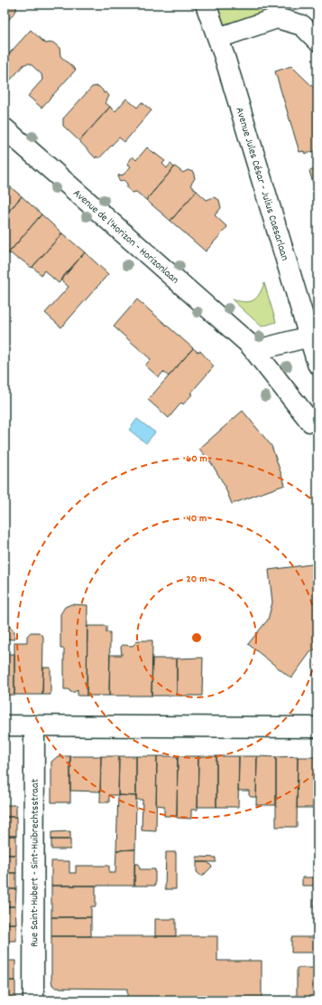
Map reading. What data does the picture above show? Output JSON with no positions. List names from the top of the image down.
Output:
{
  "streets": {
    "street": ["Avenue Jules César - Julius Caesarlaan", "Avenue de l'Horizon - Horizonlaan", "Rue Saint-Hubert - Sint-Huibrechtsstraat"]
  },
  "crossings": [
    ["Avenue Jules César - Julius Caesarlaan", "Avenue de l'Horizon - Horizonlaan"]
  ],
  "rings": ["60 m", "40 m", "20 m"]
}
